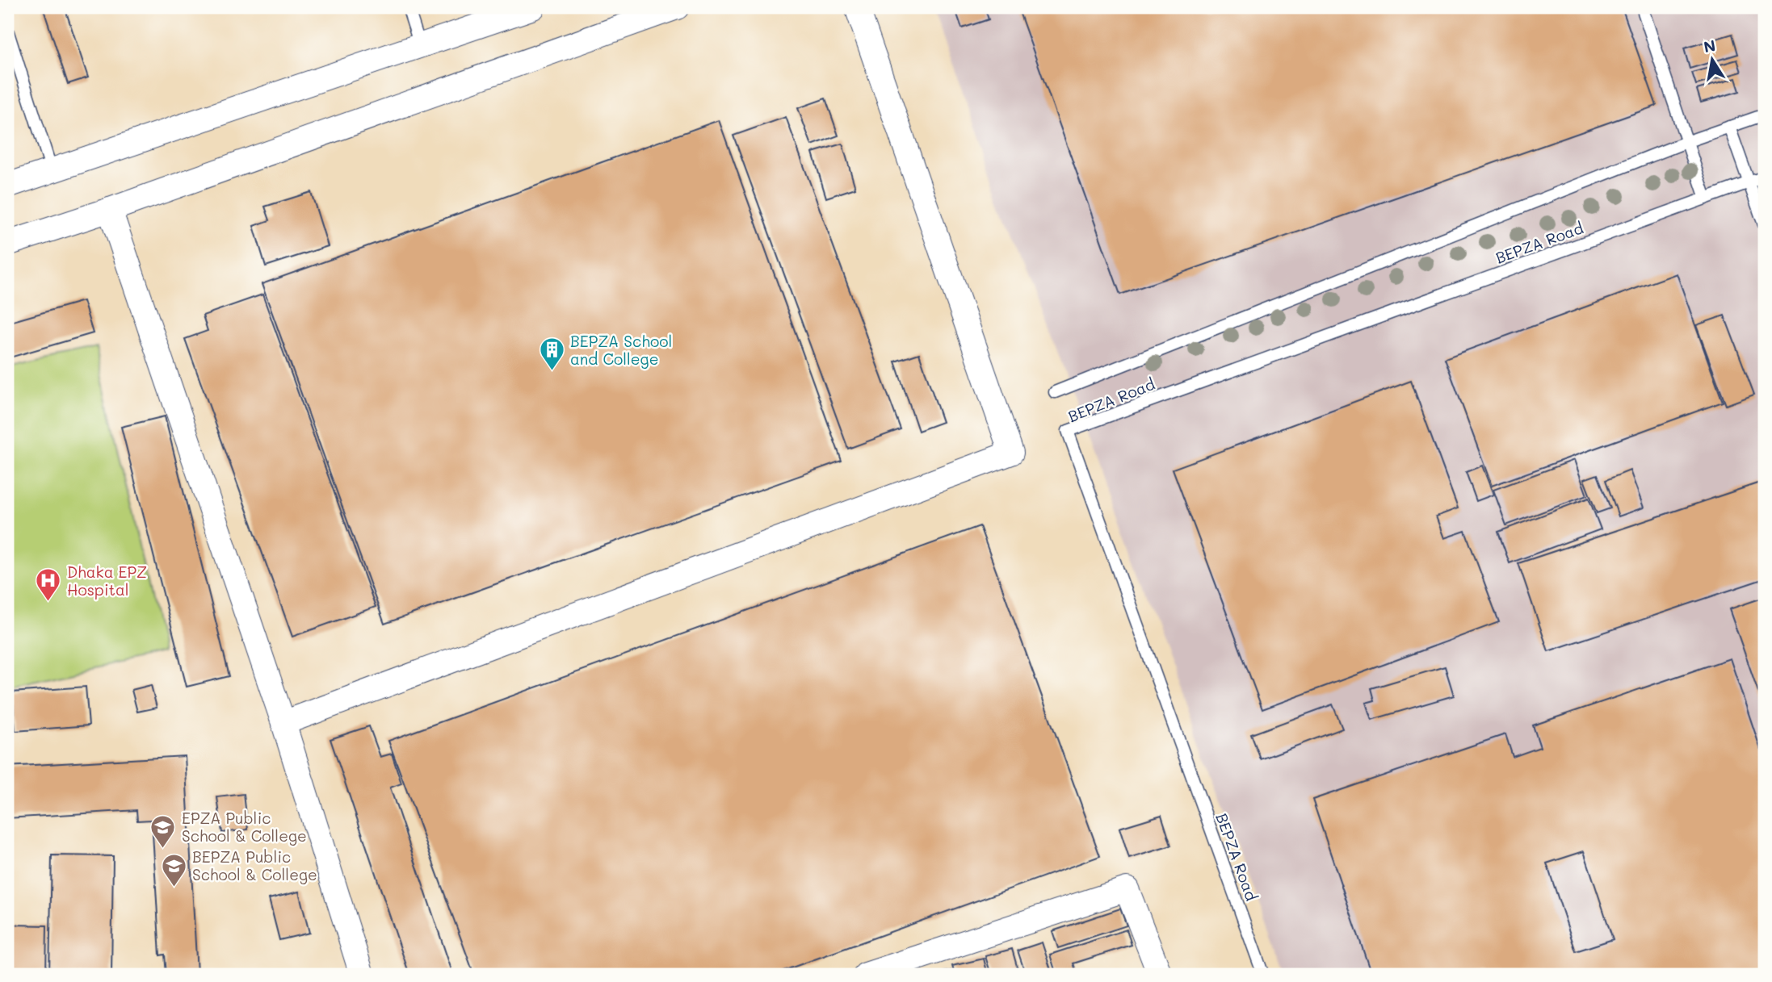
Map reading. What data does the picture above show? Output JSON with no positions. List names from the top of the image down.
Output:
{
  "streets": {
    "lane": ["BEPZA Road"]
  },
  "places": {
    "building": ["BEPZA School and College"],
    "hospital": ["Dhaka EPZ Hospital"],
    "school or university": ["EPZA Public School & College", "BEPZA Public School & College"]
  },
  "north": "top"
}
